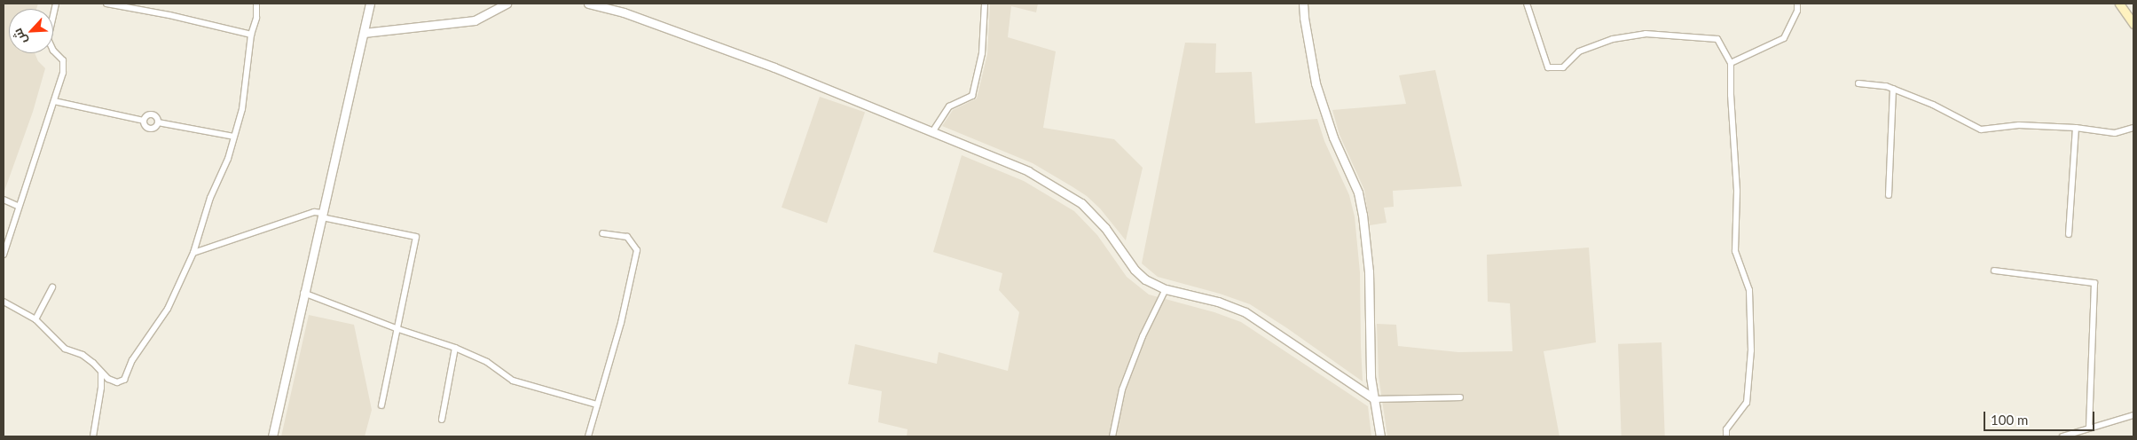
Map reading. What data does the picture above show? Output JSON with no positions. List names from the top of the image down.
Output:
{
  "scale_bar": "100 m",
  "north": "bottom left"
}
